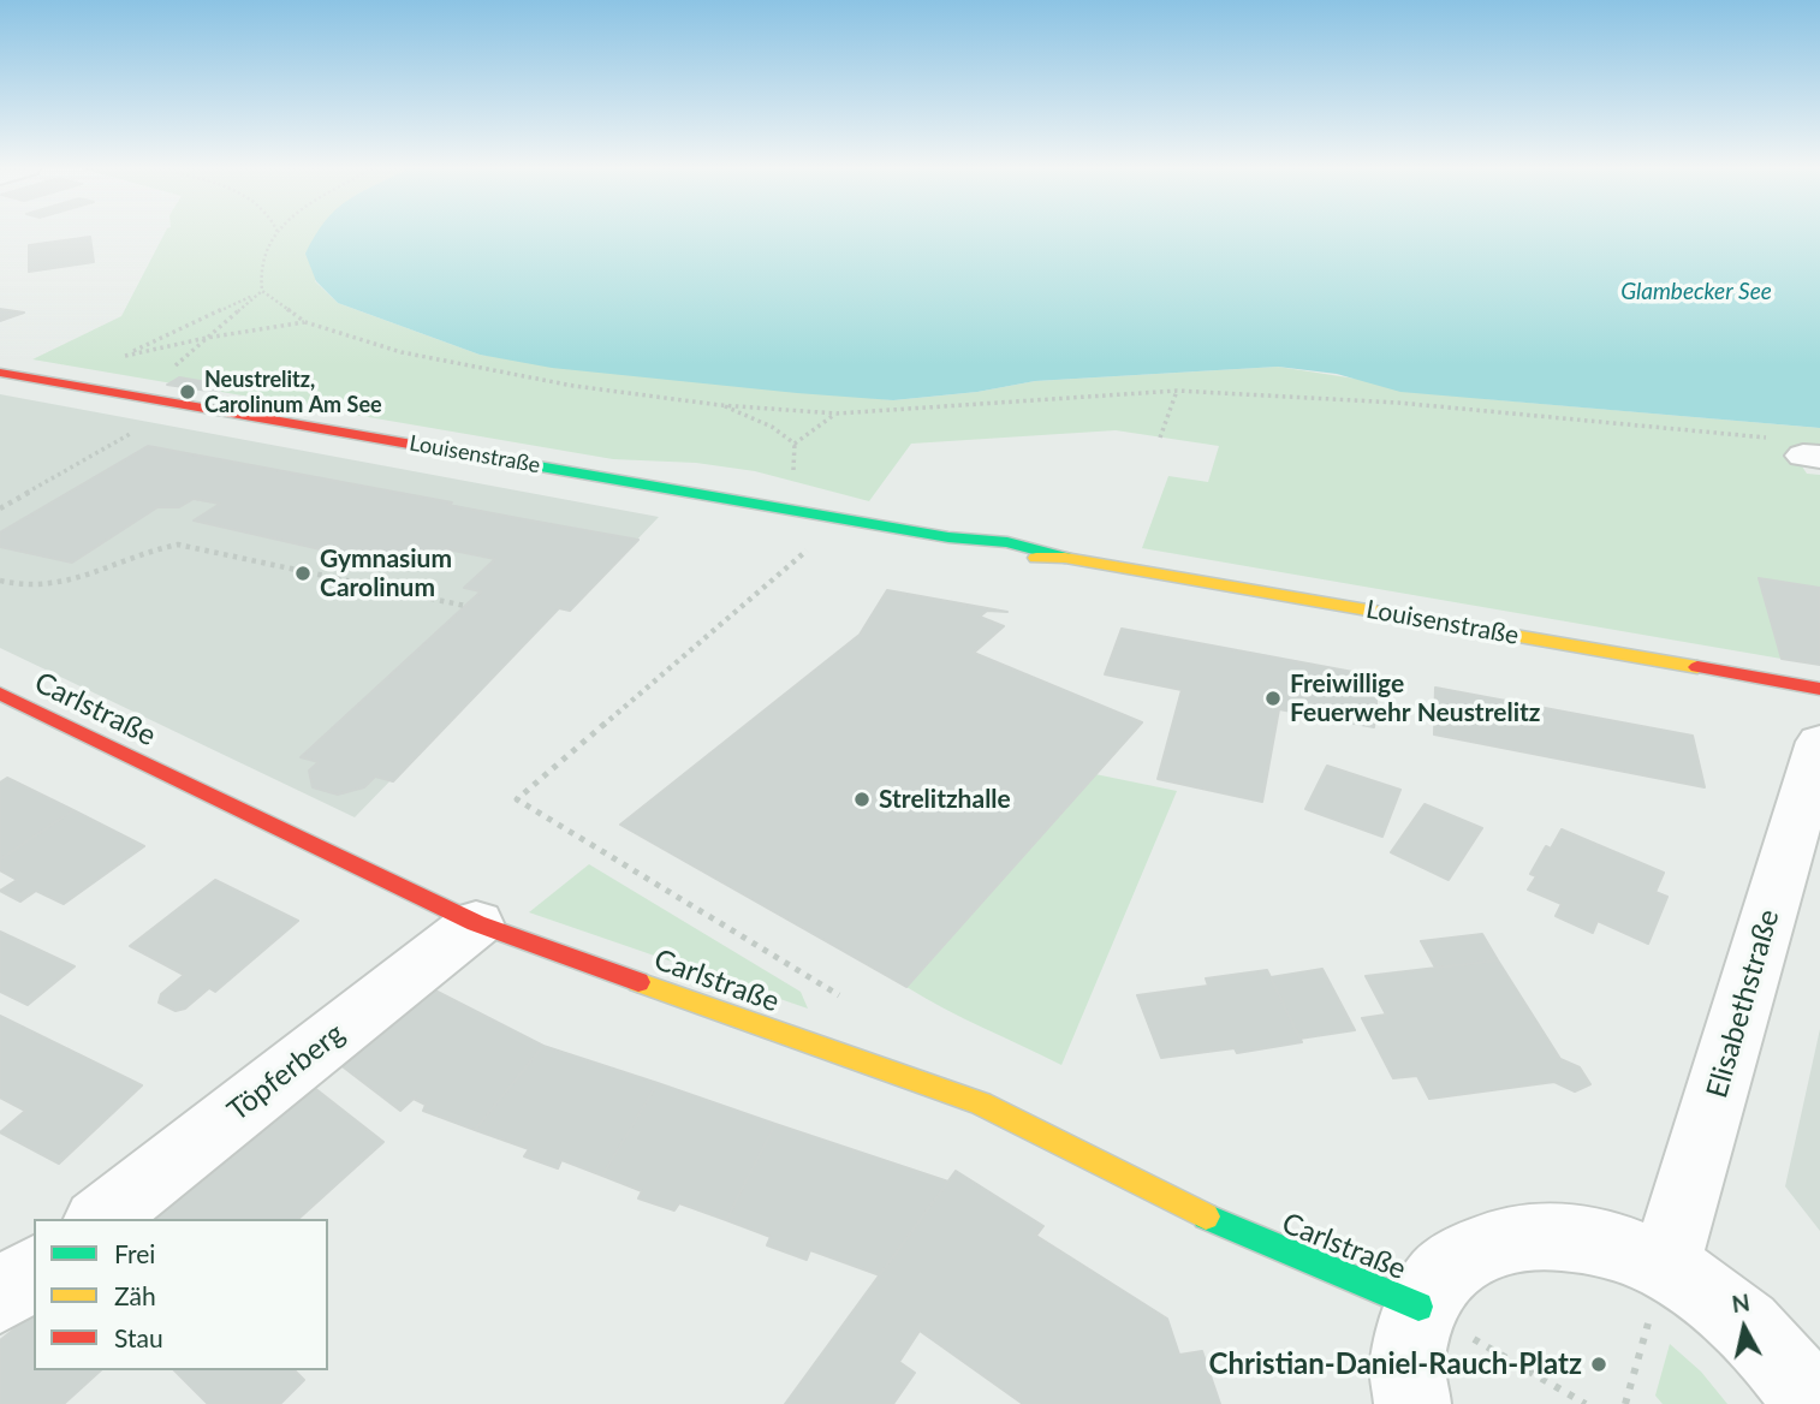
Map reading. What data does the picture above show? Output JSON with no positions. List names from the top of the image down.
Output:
{
  "streets": {
    "street": [
      "Louisenstraße",
      "Carlstraße",
      "Elisabethstraße",
      "Töpferberg"
    ]
  },
  "crossings": [
    ["Carlstraße", "Töpferberg"]
  ],
  "water": ["Glambecker See"],
  "places": [
    "Neustrelitz, Carolinum Am See",
    "Gymnasium Carolinum",
    "Freiwillige Feuerwehr Neustrelitz",
    "Strelitzhalle",
    "Christian-Daniel-Rauch-Platz"
  ],
  "legend": ["Frei", "Zäh", "Stau"],
  "north": "top"
}
